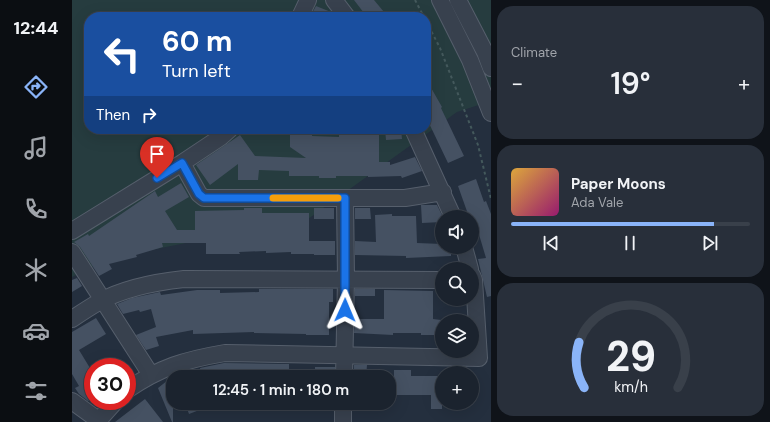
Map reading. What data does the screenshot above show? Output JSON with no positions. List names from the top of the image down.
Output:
{
  "page": {
    "tabs": "12:44",
    "tile": "Climate",
    "turn": ["60 m", "Turn left"],
    "heat": ["−", "19°", "+"],
    "then": "Then",
    "song": ["Paper Moons", "Ada Vale"],
    "map_buttons": "+",
    "limit": "30",
    "trip": "12:45 · 1 min · 180 m",
    "gauge": ["29", "km/h"]
  }
}
